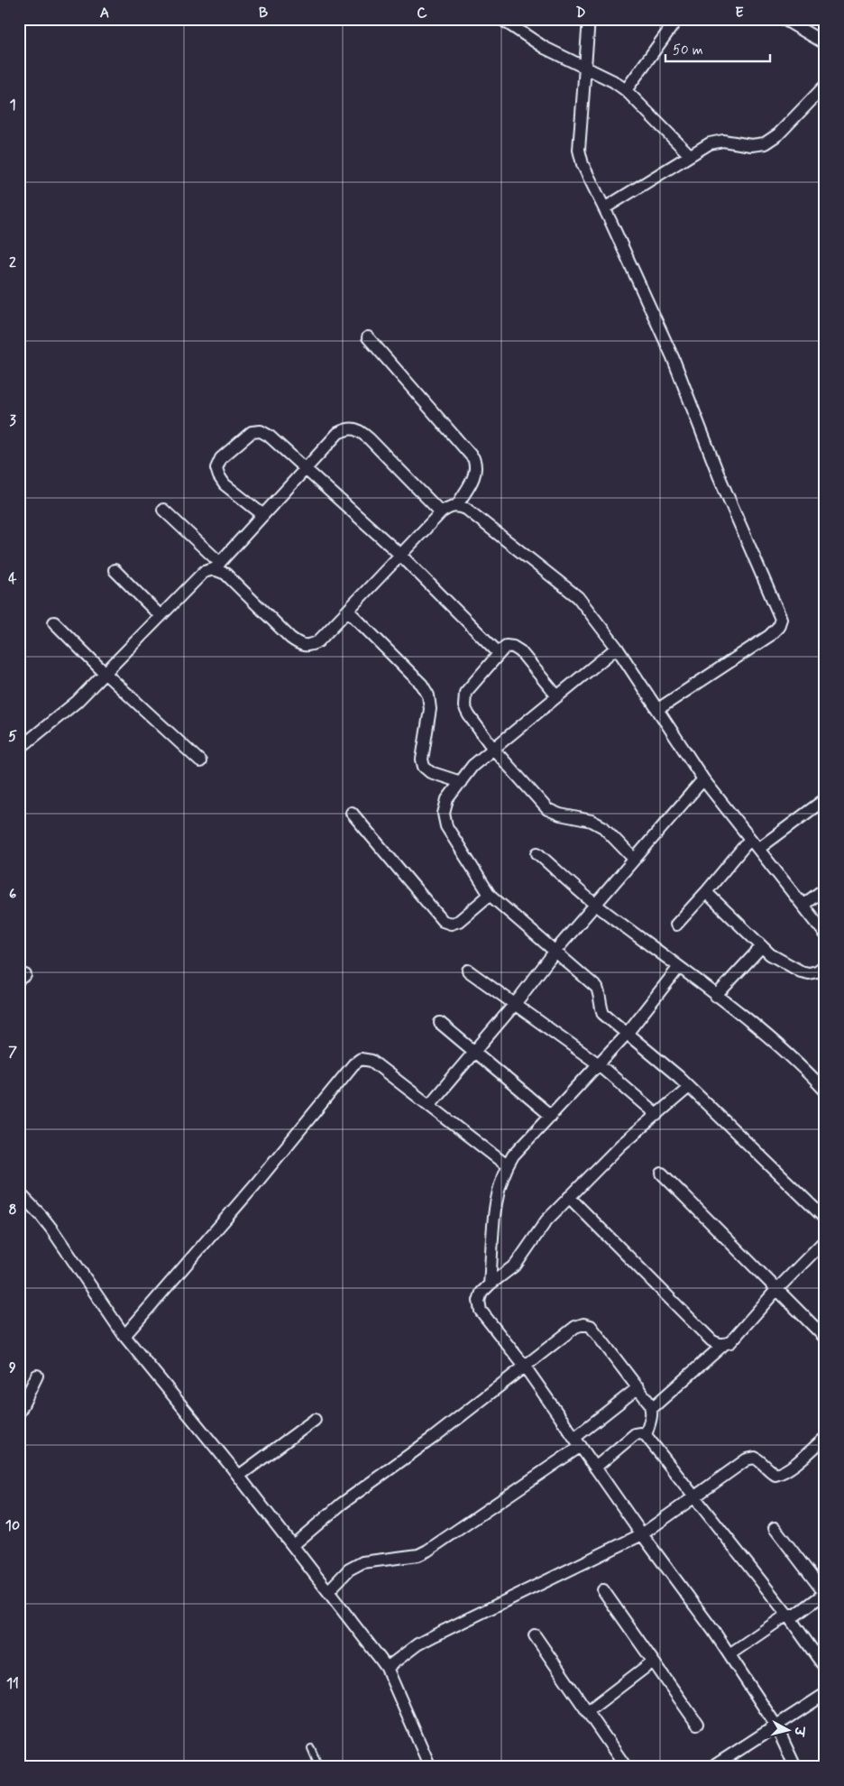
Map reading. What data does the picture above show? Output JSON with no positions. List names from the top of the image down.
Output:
{
  "scale_bar": "50 m",
  "north": "right",
  "grid": {
    "columns": [
      "A",
      "B",
      "C",
      "D",
      "E"
    ],
    "rows": [
      "1",
      "2",
      "3",
      "4",
      "5",
      "6",
      "7",
      "8",
      "9",
      "10",
      "11"
    ]
  }
}
